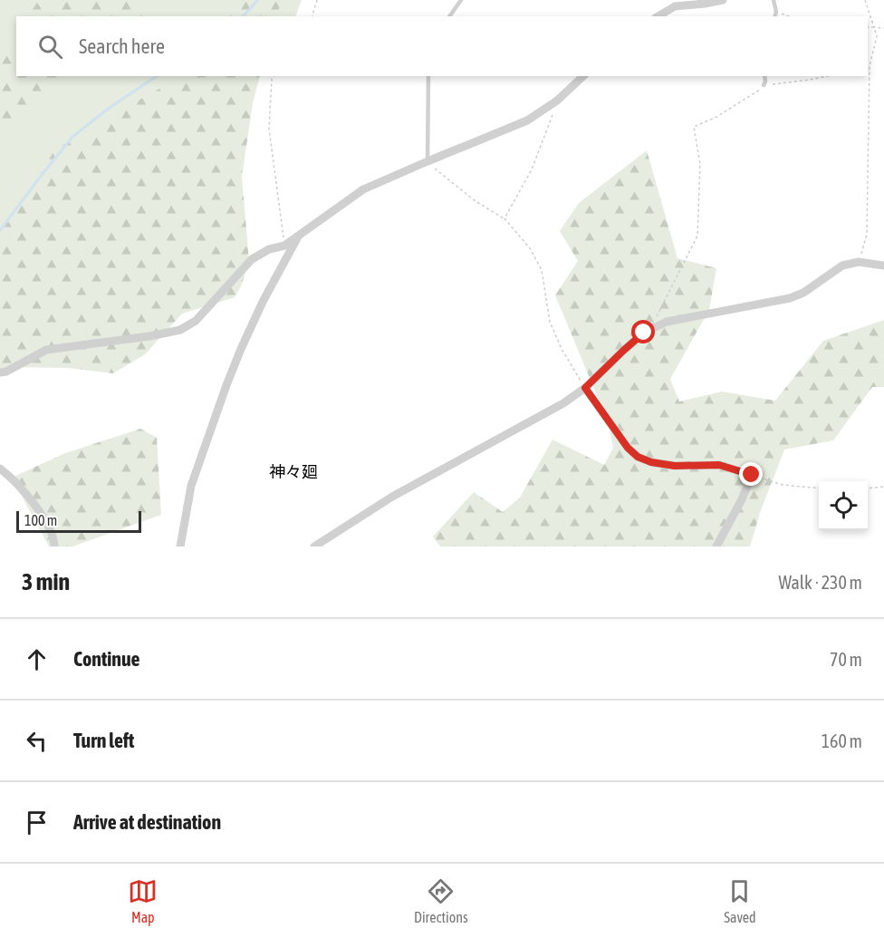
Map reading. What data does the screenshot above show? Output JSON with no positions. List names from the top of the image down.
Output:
{
  "districts": ["神々廻"],
  "scale_bar": "100 m",
  "page": {
    "search": "Search here",
    "scale": "100 m",
    "heading": ["3 min", "Walk · 230 m"],
    "list": [
      ["Continue", "70 m"],
      ["Turn left", "160 m"],
      "Arrive at destination"
    ],
    "nav": ["Map", "Directions", "Saved"]
  }
}
